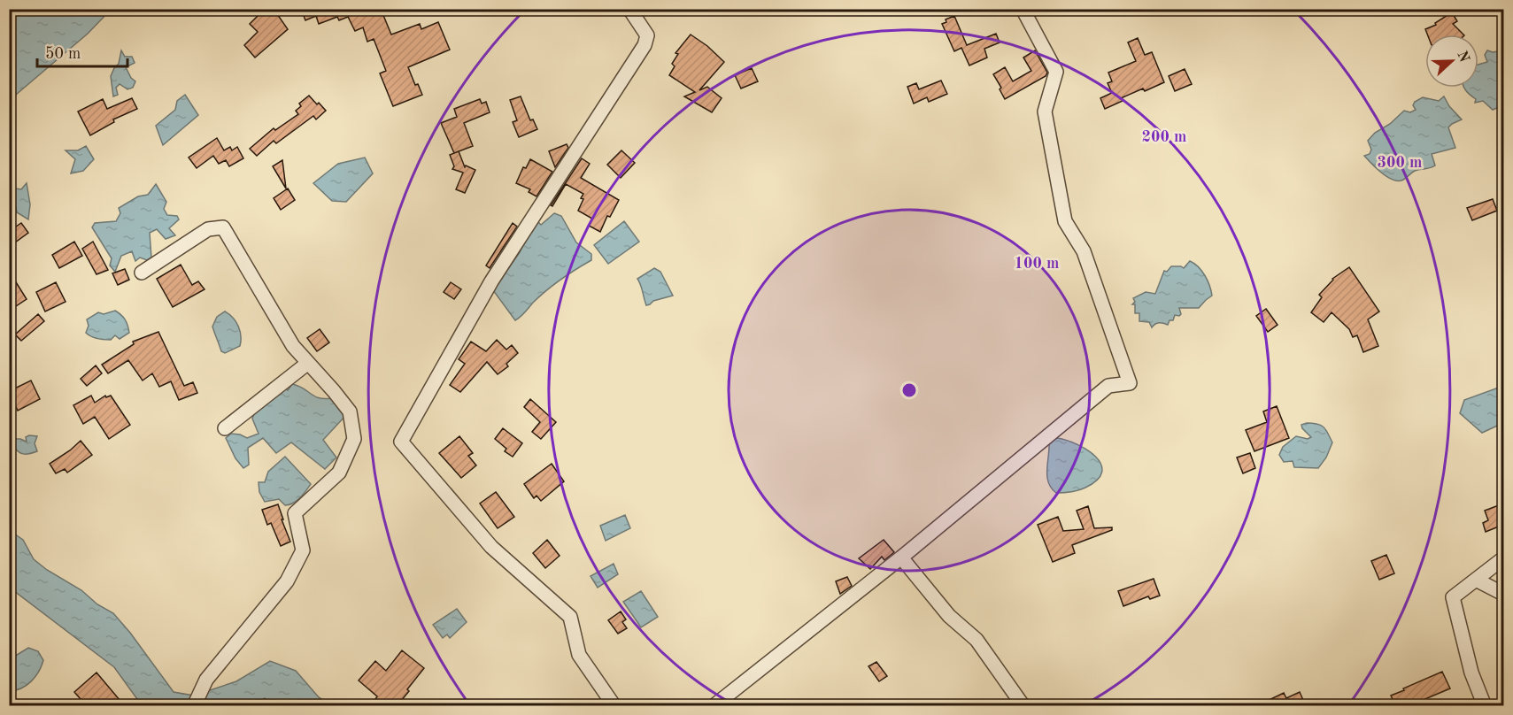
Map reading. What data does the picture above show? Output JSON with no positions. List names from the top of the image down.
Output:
{
  "scale_bar": "50 m",
  "north": "right",
  "rings": ["200 m", "300 m", "100 m"]
}
